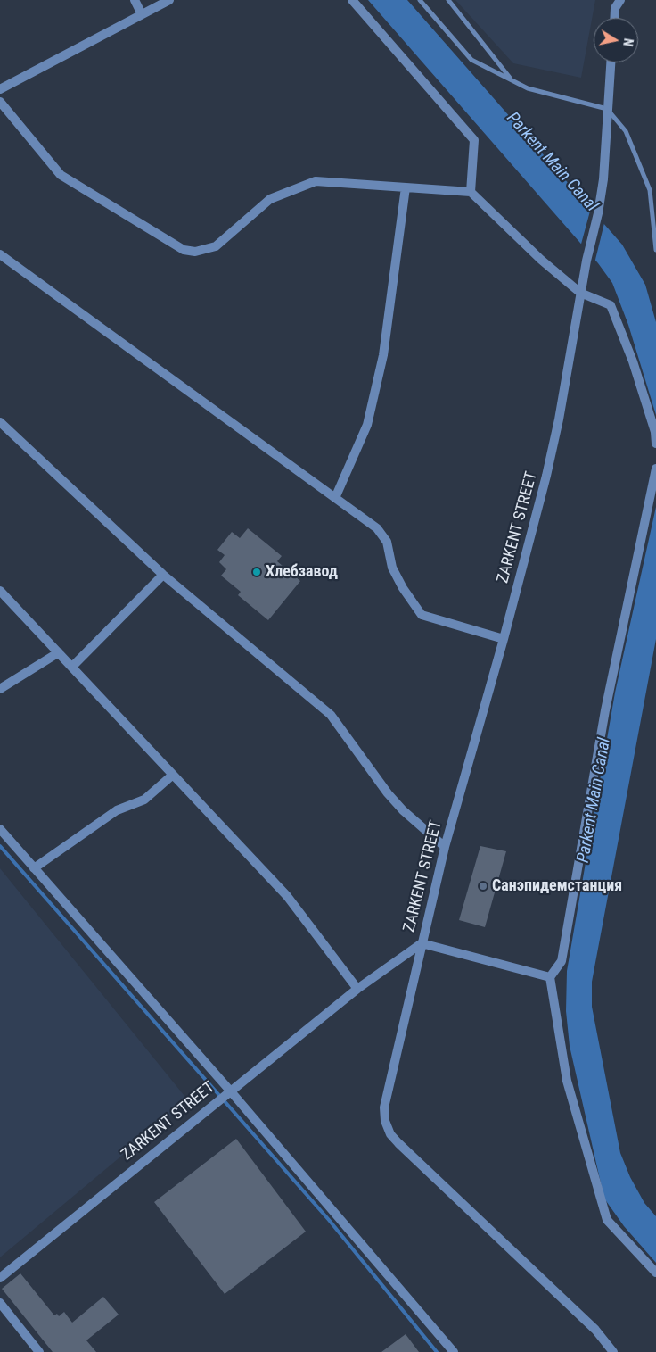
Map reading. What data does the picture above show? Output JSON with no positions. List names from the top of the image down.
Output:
{
  "streets": {
    "street": ["ZARKENT STREET"]
  },
  "water": ["Parkent Main Canal"],
  "places": ["Хлебзавод", "Санэпидемстанция"],
  "north": "right"
}
